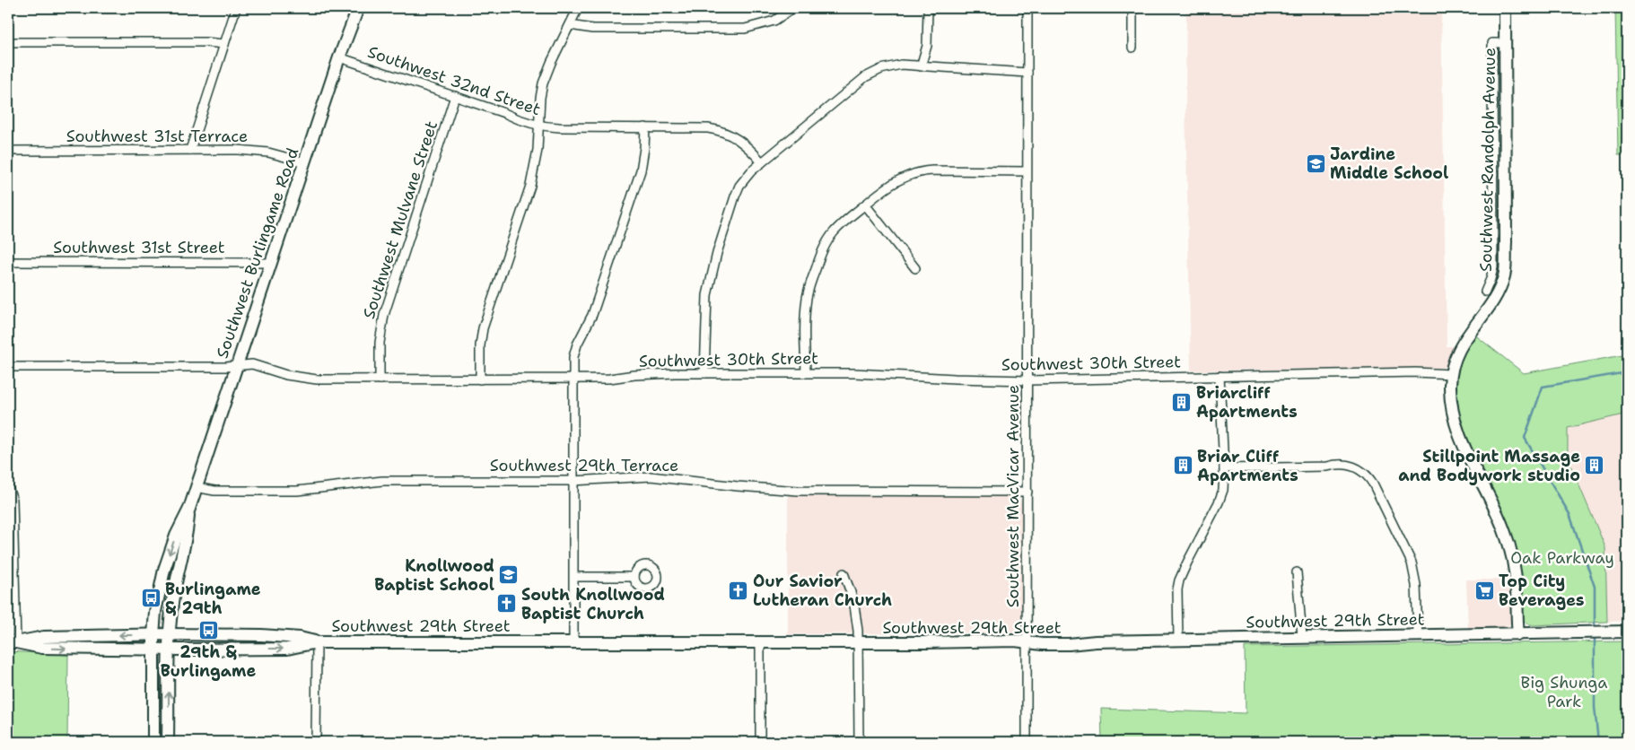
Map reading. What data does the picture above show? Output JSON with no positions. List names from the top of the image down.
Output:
{
  "streets": {
    "main road": ["Southwest Randolph Avenue", "Southwest Burlingame Road", "Southwest 29th Street"],
    "street": [
      "Southwest 32nd Street",
      "Southwest 31st Terrace",
      "Southwest Mulvane Street",
      "Southwest 31st Street",
      "Southwest 30th Street",
      "Southwest 29th Terrace",
      "Southwest MacVicar Avenue"
    ]
  },
  "crossings": [
    ["Southwest 32nd Street", "Southwest Mulvane Street"],
    ["Southwest 32nd Street", "Southwest Burlingame Road"],
    ["Southwest 31st Terrace", "Southwest Burlingame Road"],
    ["Southwest Randolph Avenue", "Southwest 30th Street"],
    ["Southwest Randolph Avenue", "Southwest 29th Street"],
    ["Southwest Mulvane Street", "Southwest 30th Street"],
    ["Southwest 31st Street", "Southwest Burlingame Road"],
    ["Southwest Burlingame Road", "Southwest 30th Street"],
    ["Southwest Burlingame Road", "Southwest 29th Terrace"],
    ["Southwest Burlingame Road", "Southwest 29th Street"],
    ["Southwest 30th Street", "Southwest MacVicar Avenue"],
    ["Southwest 29th Terrace", "Southwest MacVicar Avenue"],
    ["Southwest MacVicar Avenue", "Southwest 29th Street"]
  ],
  "parks": ["Oak Parkway", "Big Shunga Park"],
  "places": {
    "school or university": ["Jardine Middle School", "Knollwood Baptist School"],
    "building": ["Briarcliff Apartments", "Briar Cliff Apartments", "Stillpoint Massage and Bodywork studio"],
    "church": ["Our Savior Lutheran Church", "South Knollwood Baptist Church"],
    "supermarket": ["Top City Beverages"],
    "bus stop": ["Burlingame & 29th", "29th & Burlingame"]
  }
}
